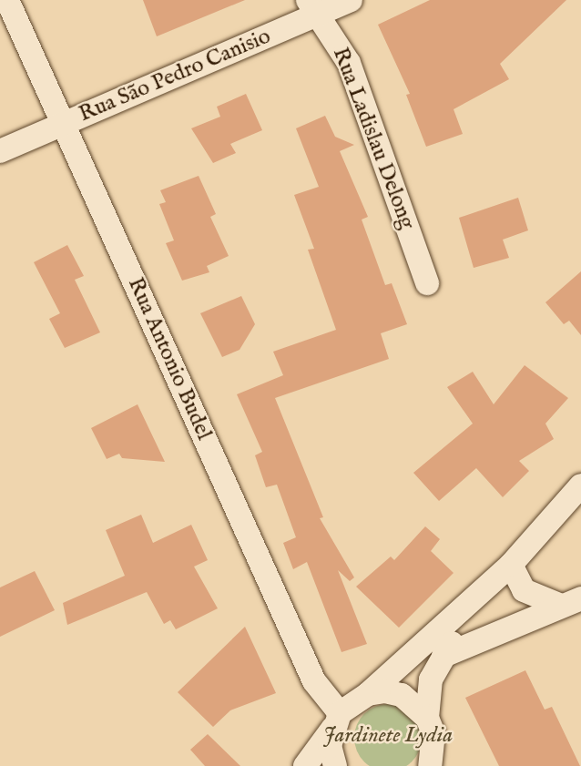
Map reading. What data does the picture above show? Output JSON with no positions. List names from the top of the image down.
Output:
{
  "streets": {
    "street": ["Rua São Pedro Canisio", "Rua Ladislau Delong", "Rua Antonio Budel"]
  },
  "crossings": [
    ["Rua São Pedro Canisio", "Rua Ladislau Delong"],
    ["Rua São Pedro Canisio", "Rua Antonio Budel"]
  ],
  "parks": ["Jardinete Lydia"]
}
